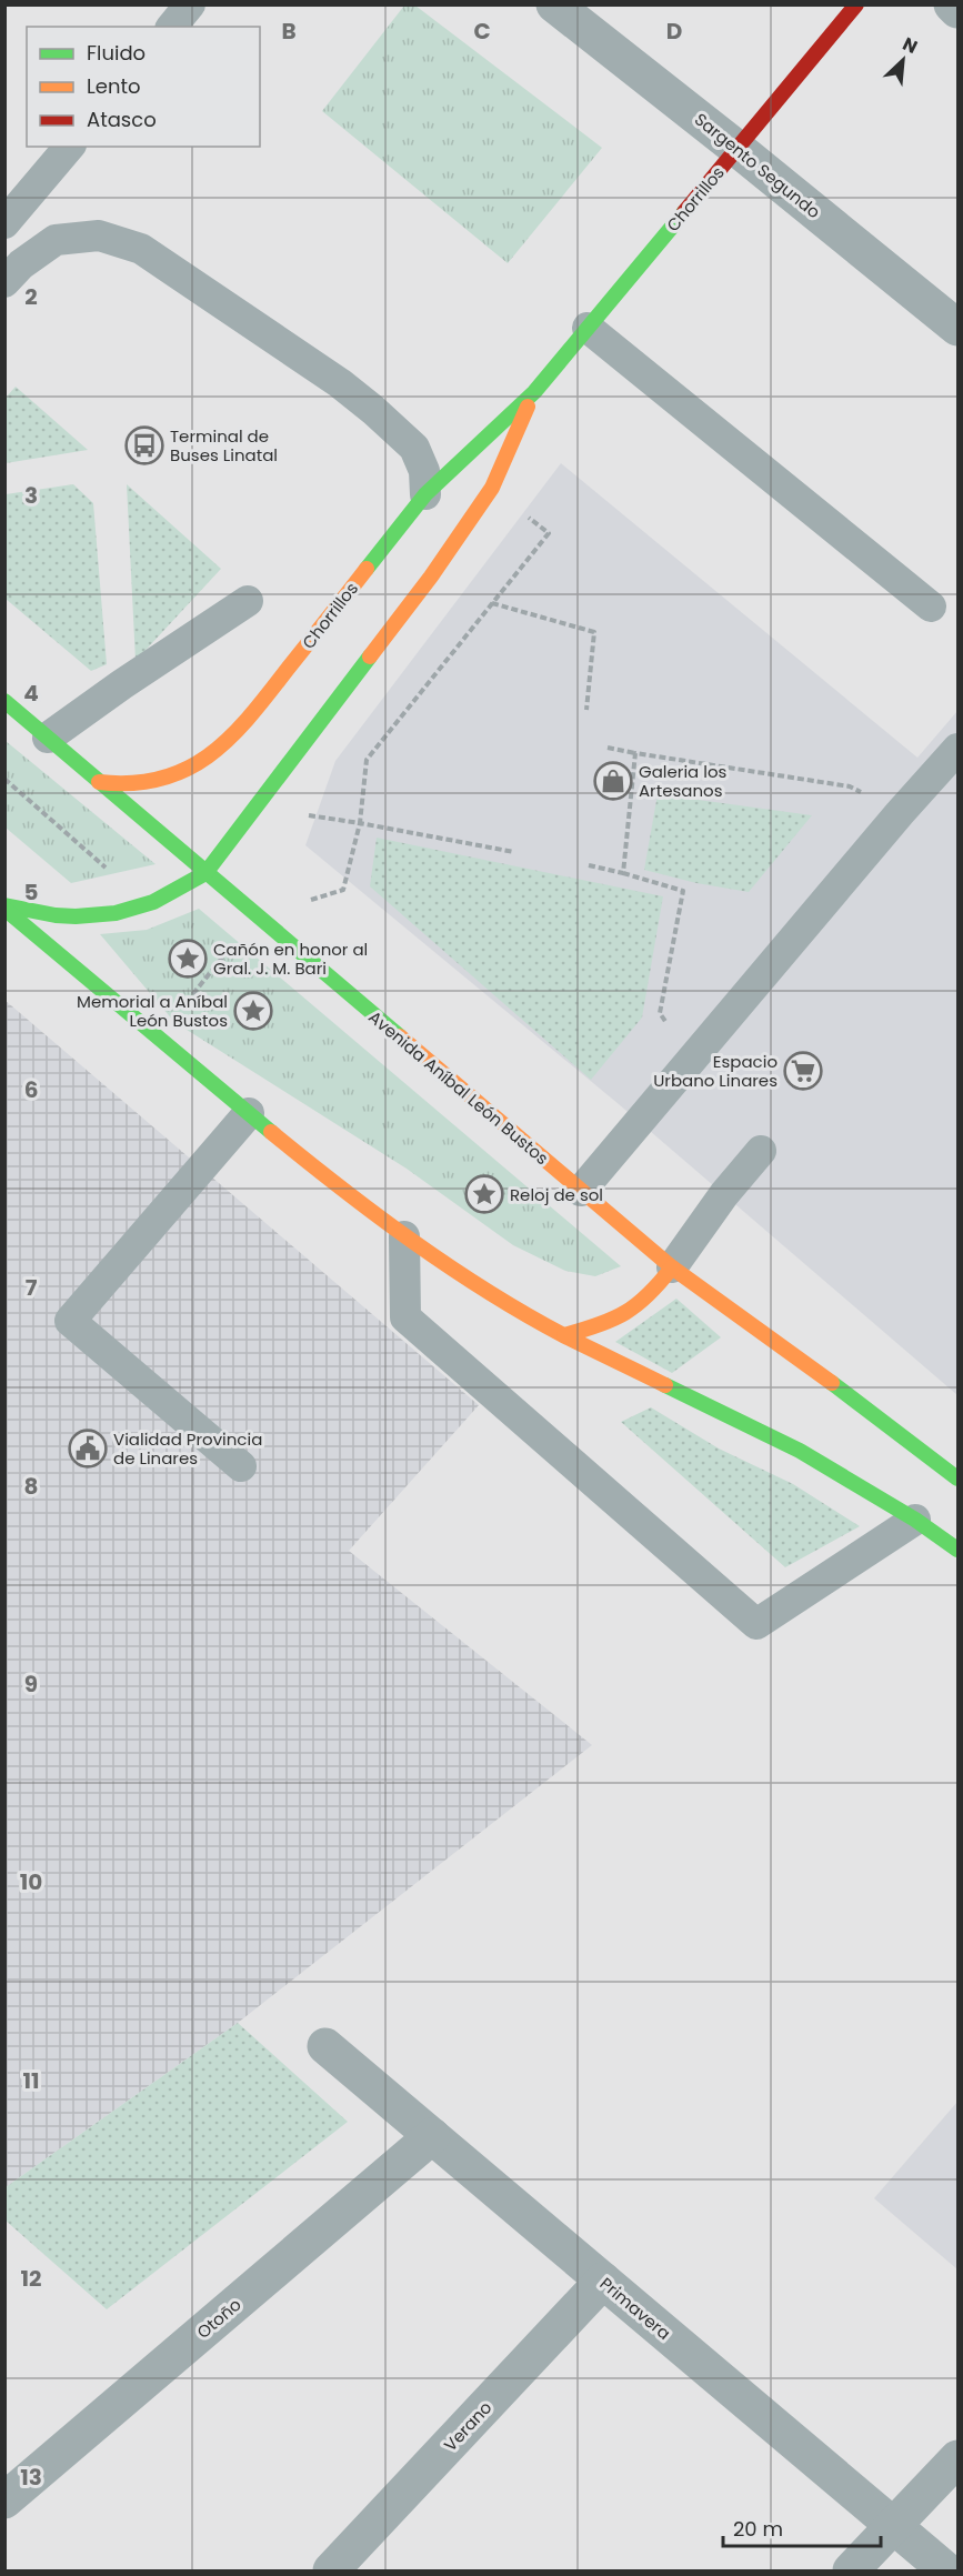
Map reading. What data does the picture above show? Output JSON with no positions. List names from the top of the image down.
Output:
{
  "streets": {
    "main road": ["Chorrillos", "Avenida Aníbal León Bustos"],
    "street": [
      "Sargento Segundo",
      "Primavera",
      "Otoño",
      "Verano"
    ]
  },
  "crossings": [
    ["Sargento Segundo", "Chorrillos"],
    ["Chorrillos", "Avenida Aníbal León Bustos"],
    ["Primavera", "Otoño"],
    ["Primavera", "Verano"]
  ],
  "places": {
    "bus stop": ["Terminal de Buses Linatal"],
    "shop": ["Galeria los Artesanos"],
    "place": ["Cañón en honor al Gral. J. M. Bari", "Memorial a Aníbal León Bustos", "Reloj de sol"],
    "supermarket": ["Espacio Urbano Linares"],
    "public building": ["Vialidad Provincia de Linares"]
  },
  "legend": ["Fluido", "Lento", "Atasco"],
  "scale_bar": "20 m",
  "north": "top right",
  "grid": {
    "columns": ["B", "C", "D"],
    "rows": [
      "2",
      "3",
      "4",
      "5",
      "6",
      "7",
      "8",
      "9",
      "10",
      "11",
      "12",
      "13"
    ]
  }
}
